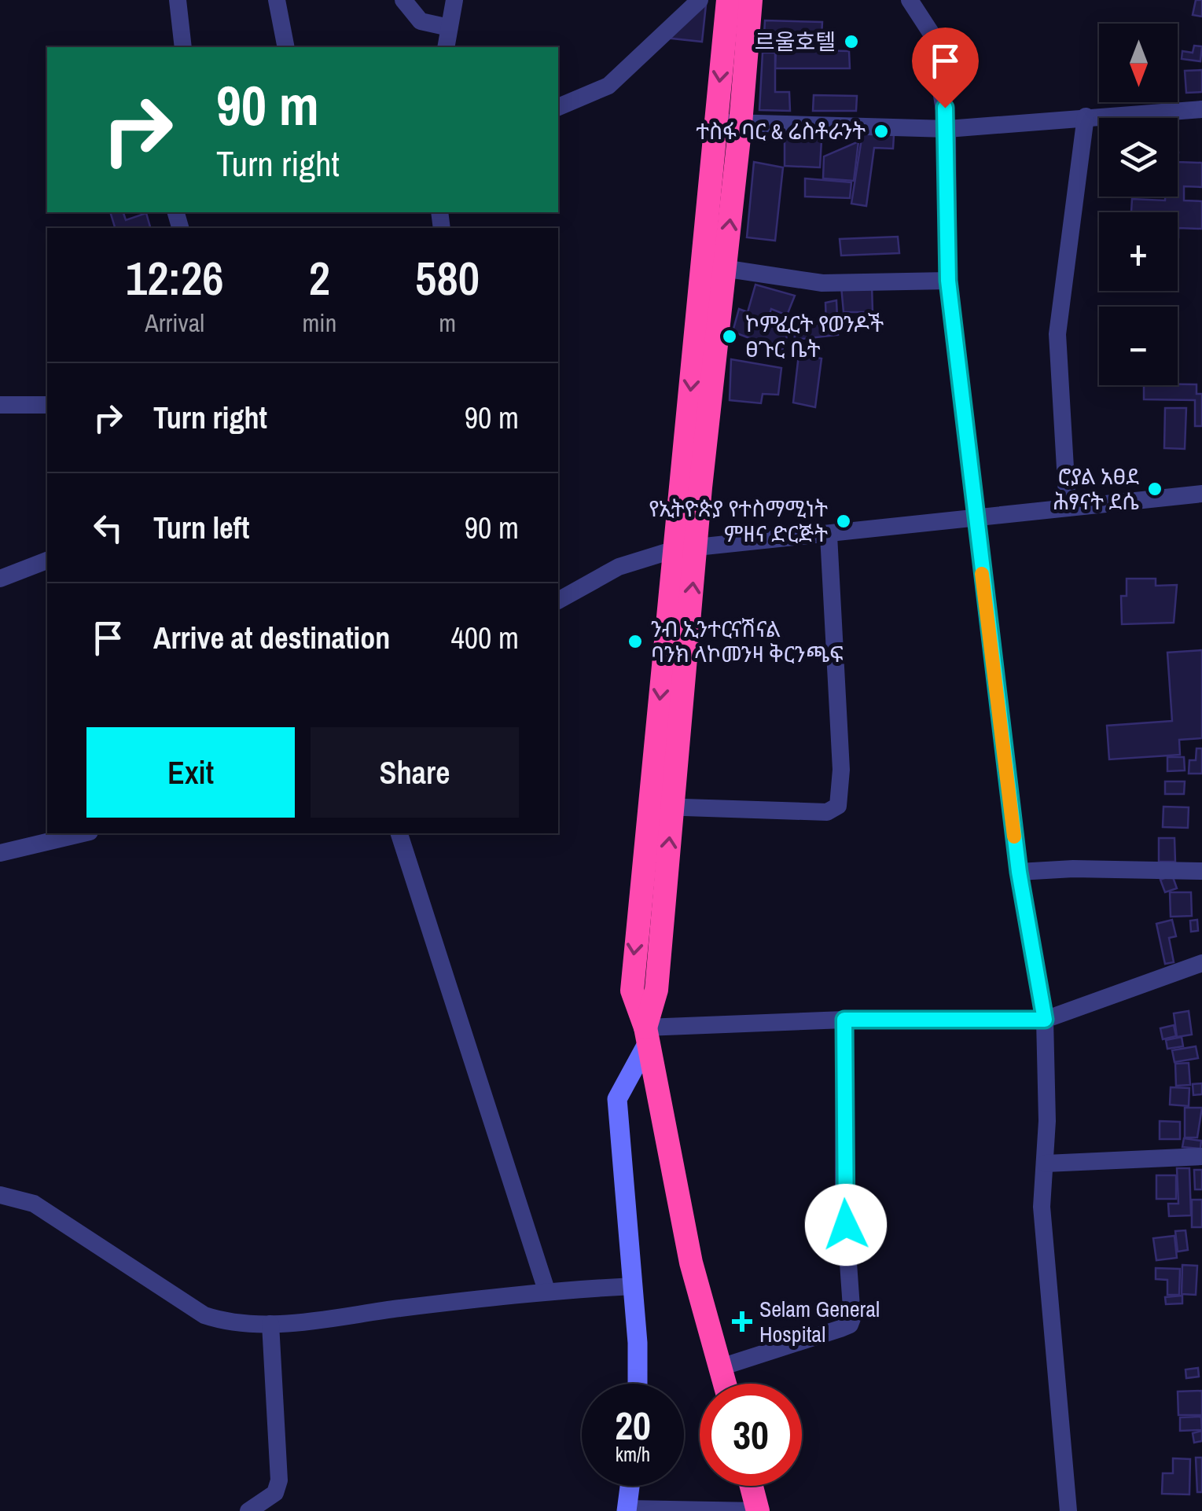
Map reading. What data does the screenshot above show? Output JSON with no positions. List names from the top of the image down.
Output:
{
  "places": {
    "other": [
      "르울호텔",
      "ተስፋ ባር & ሬስቶራንት",
      "ኮምፈርት የወንዶች ፀጉር ቤት",
      "ሮያል አፀደ ሕፃናት ደሴ",
      "የኢትዮጵያ የተስማሚነት ምዘና ድርጅት",
      "ንብ ኢንተርናሽናል ባንክ ላኮመንዛ ቅርንጫፍ"
    ],
    "health": ["Selam General Hospital"]
  },
  "north": "bottom",
  "page": {
    "map_buttons": ["+", "−"],
    "turn": ["90 m", "Turn right"],
    "eta": [
      "12:26",
      "Arrival",
      "2",
      "min",
      "580",
      "m"
    ],
    "list": [
      {
        "name": "Turn right",
        "value": "90 m"
      },
      {
        "name": "Turn left",
        "value": "90 m"
      },
      {
        "name": "Arrive at destination",
        "value": "400 m"
      }
    ],
    "buttons": ["Exit", "Share"],
    "speed": "20 km/h",
    "limit": "30"
  }
}
